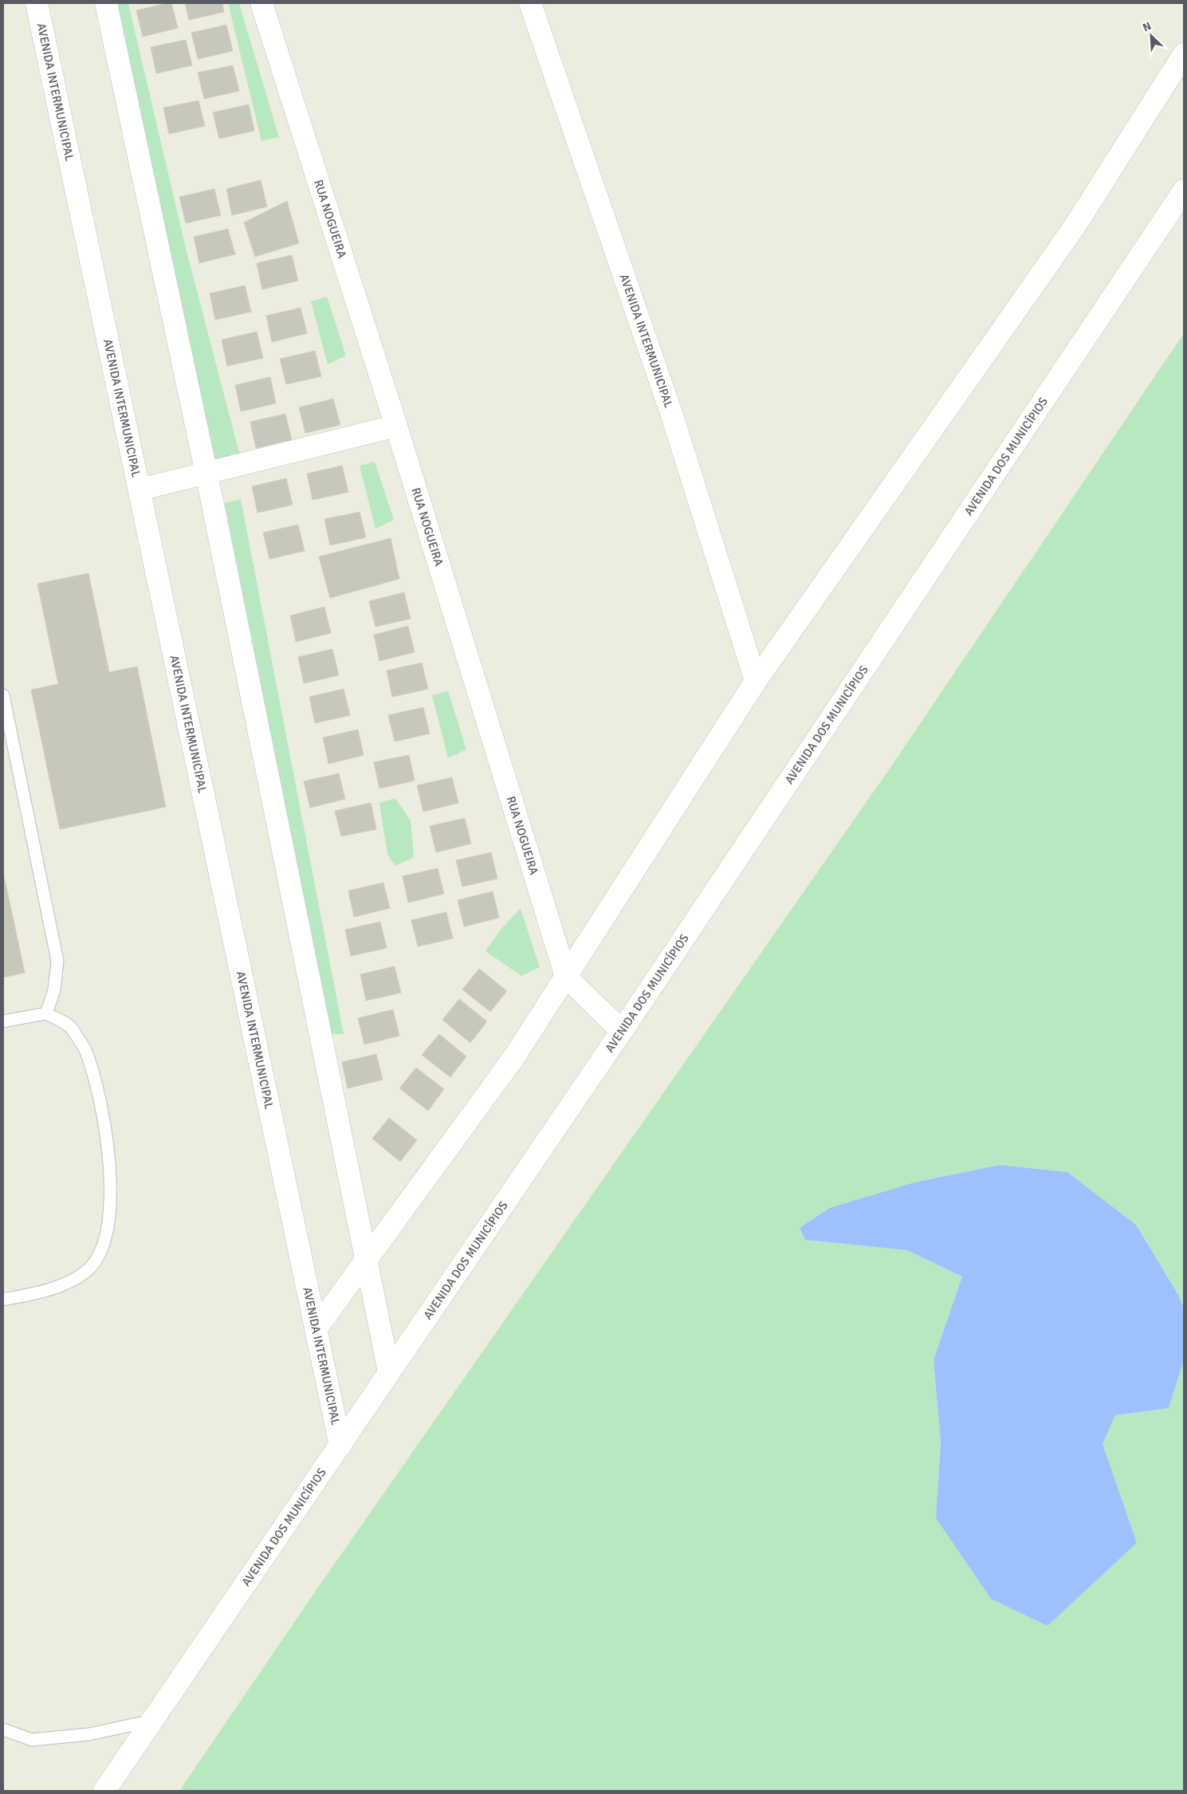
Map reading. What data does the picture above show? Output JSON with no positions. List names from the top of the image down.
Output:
{
  "streets": {
    "street": ["AVENIDA INTERMUNICIPAL", "RUA NOGUEIRA", "AVENIDA DOS MUNICÍPIOS"]
  },
  "crossings": [
    ["AVENIDA INTERMUNICIPAL", "AVENIDA DOS MUNICÍPIOS"],
    ["RUA NOGUEIRA", "AVENIDA DOS MUNICÍPIOS"]
  ],
  "north": "top left"
}
